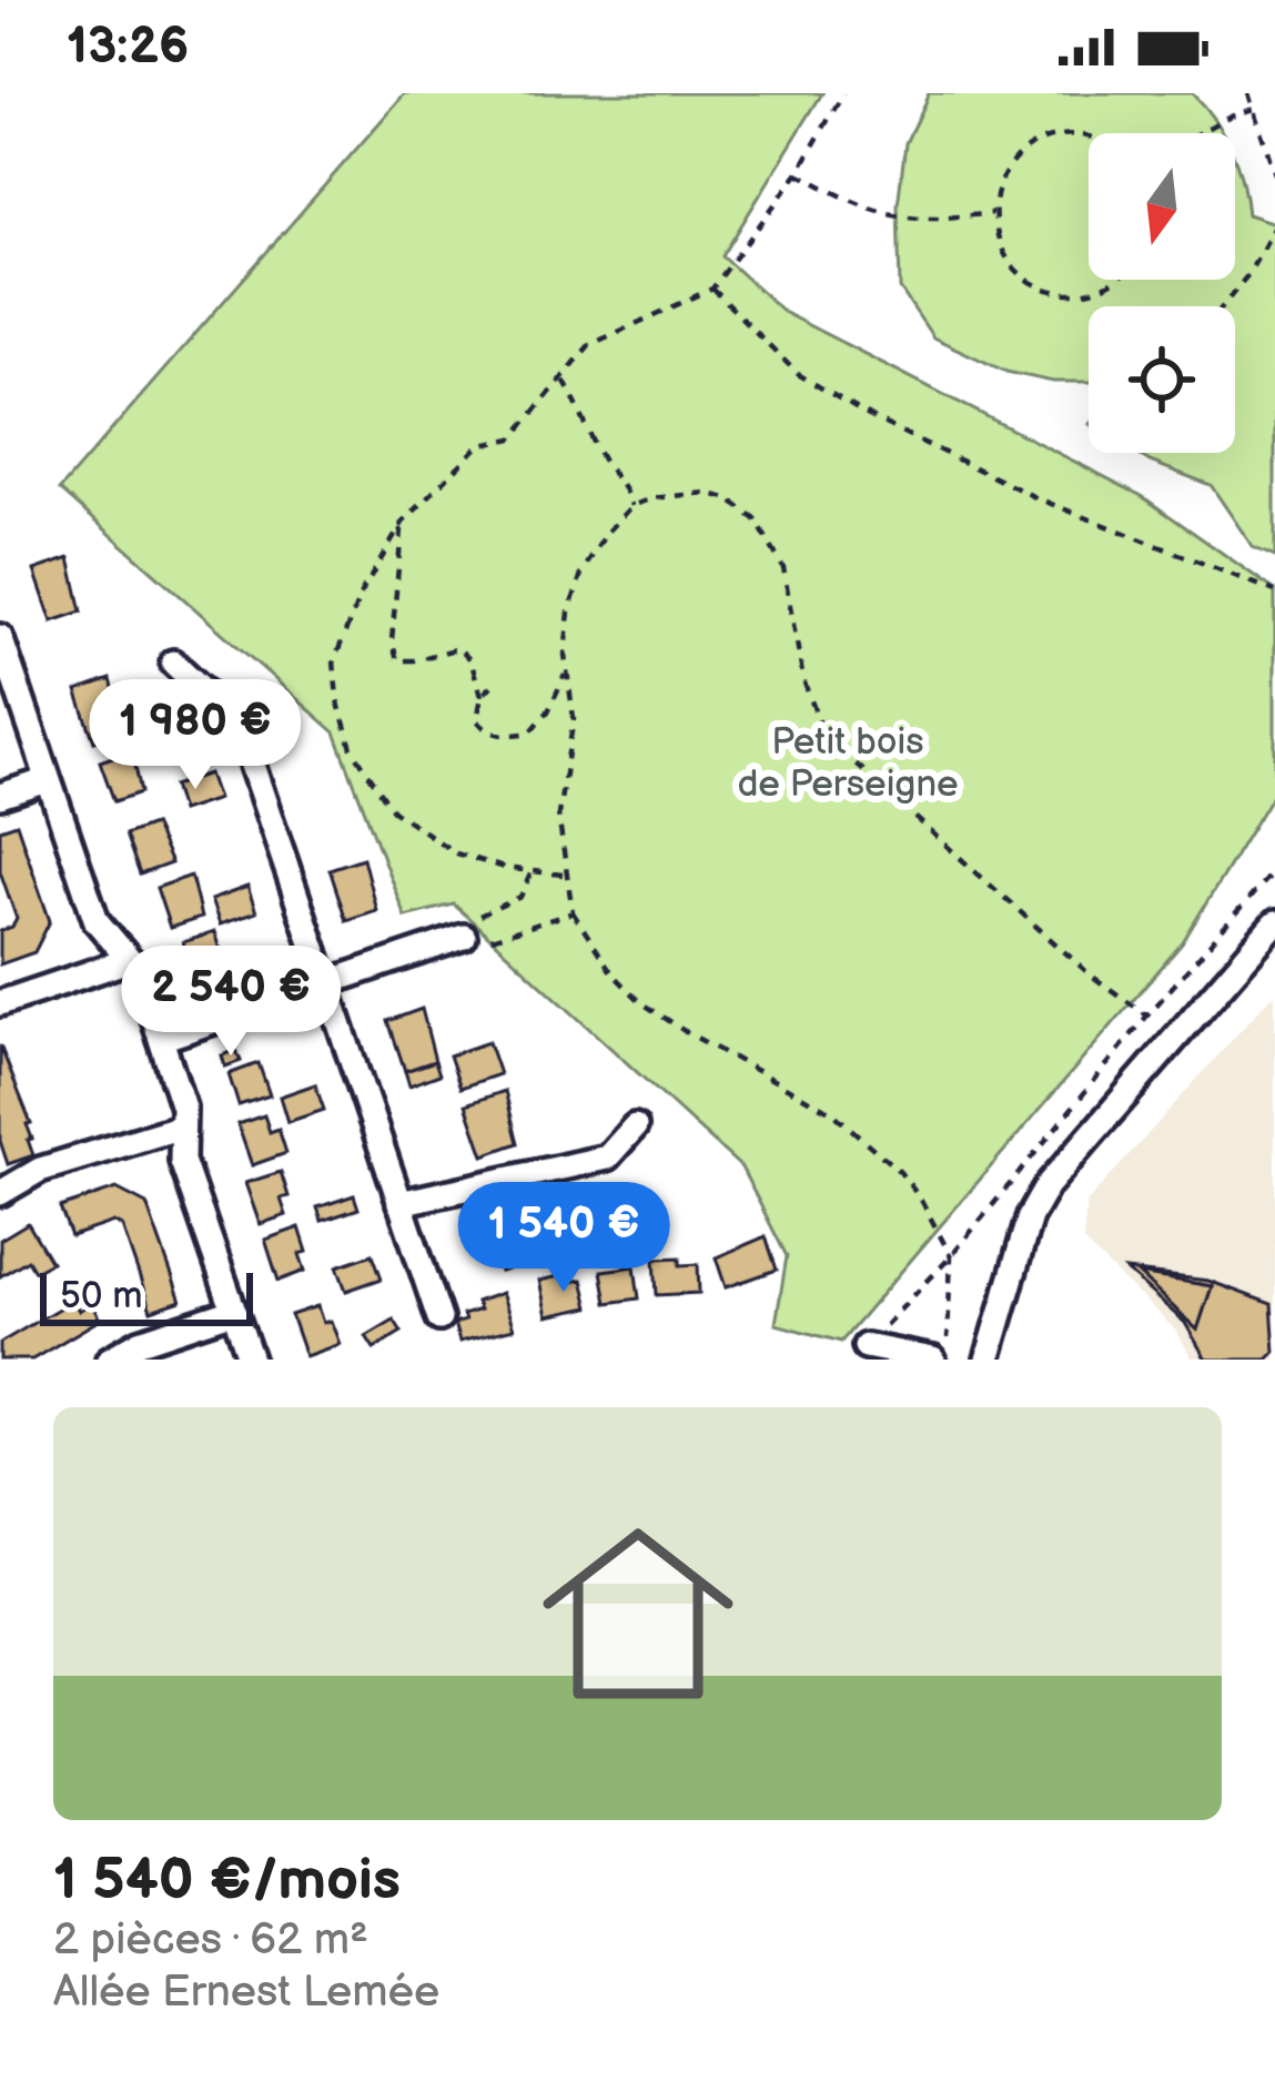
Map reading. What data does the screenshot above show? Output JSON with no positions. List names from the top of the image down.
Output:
{
  "parks": ["Petit bois de Perseigne"],
  "scale_bar": "50 m",
  "north": "bottom",
  "page": {
    "status": "13:26",
    "price": ["1 980 €", "2 540 €", "1 540 €"],
    "scale": "50 m",
    "list": [
      {
        "name": "1 540 €/mois",
        "note": "2 pièces · 62 m² · Allée Ernest Lemée"
      }
    ]
  }
}
